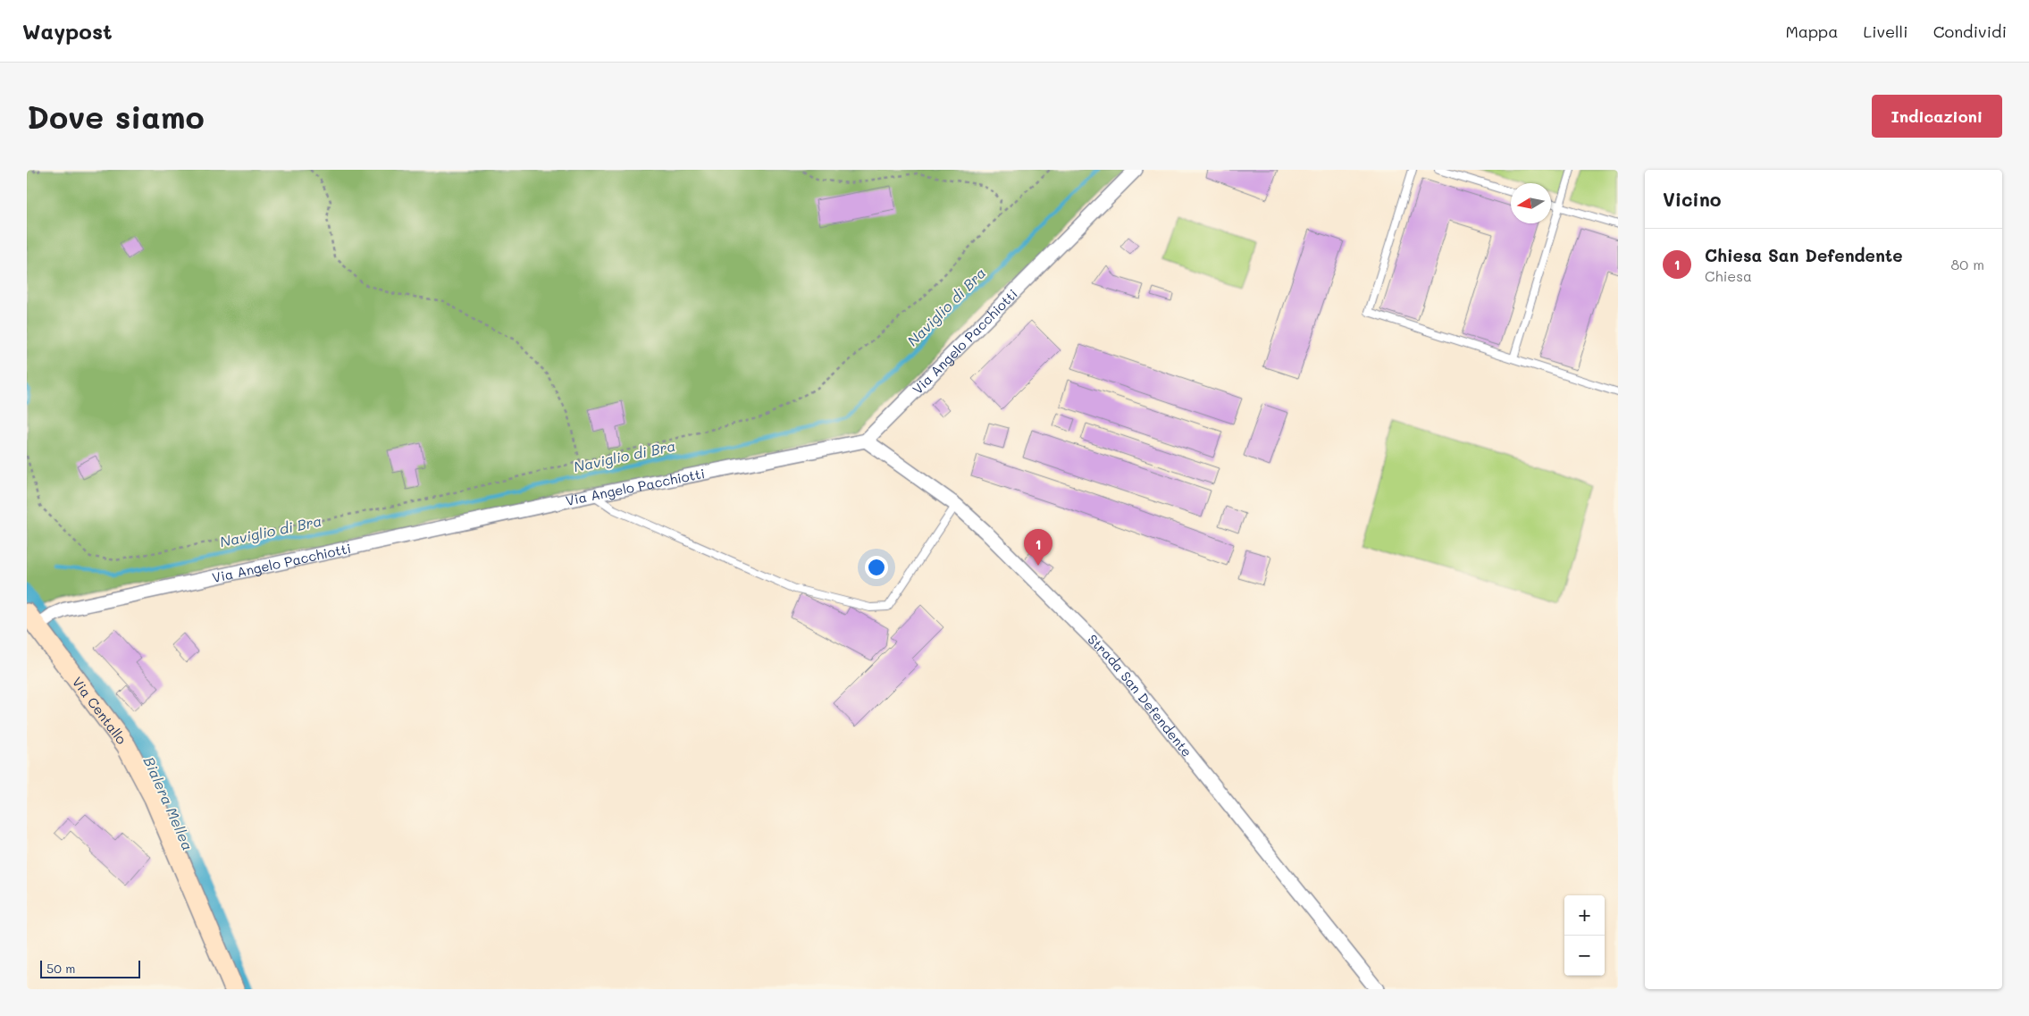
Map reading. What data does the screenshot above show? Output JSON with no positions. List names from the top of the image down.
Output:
{
  "streets": {
    "main road": ["Via Centallo"],
    "street": ["Via Angelo Pacchiotti", "Strada San Defendente"]
  },
  "crossings": [
    ["Via Angelo Pacchiotti", "Strada San Defendente"],
    ["Via Angelo Pacchiotti", "Via Centallo"]
  ],
  "water": ["Naviglio di Bra", "Bialera Mellea"],
  "scale_bar": "50 m",
  "north": "left",
  "page": {
    "header": "Waypost",
    "nav": ["Mappa", "Livelli", "Condividi"],
    "buttons": "Indicazioni",
    "title": "Dove siamo",
    "heading": "Vicino",
    "list": [
      {
        "mark": "1",
        "name": "Chiesa San Defendente",
        "note": "Chiesa",
        "value": "80 m"
      }
    ],
    "pins": "1",
    "map_buttons": ["+", "−"],
    "scale": "50 m"
  }
}
